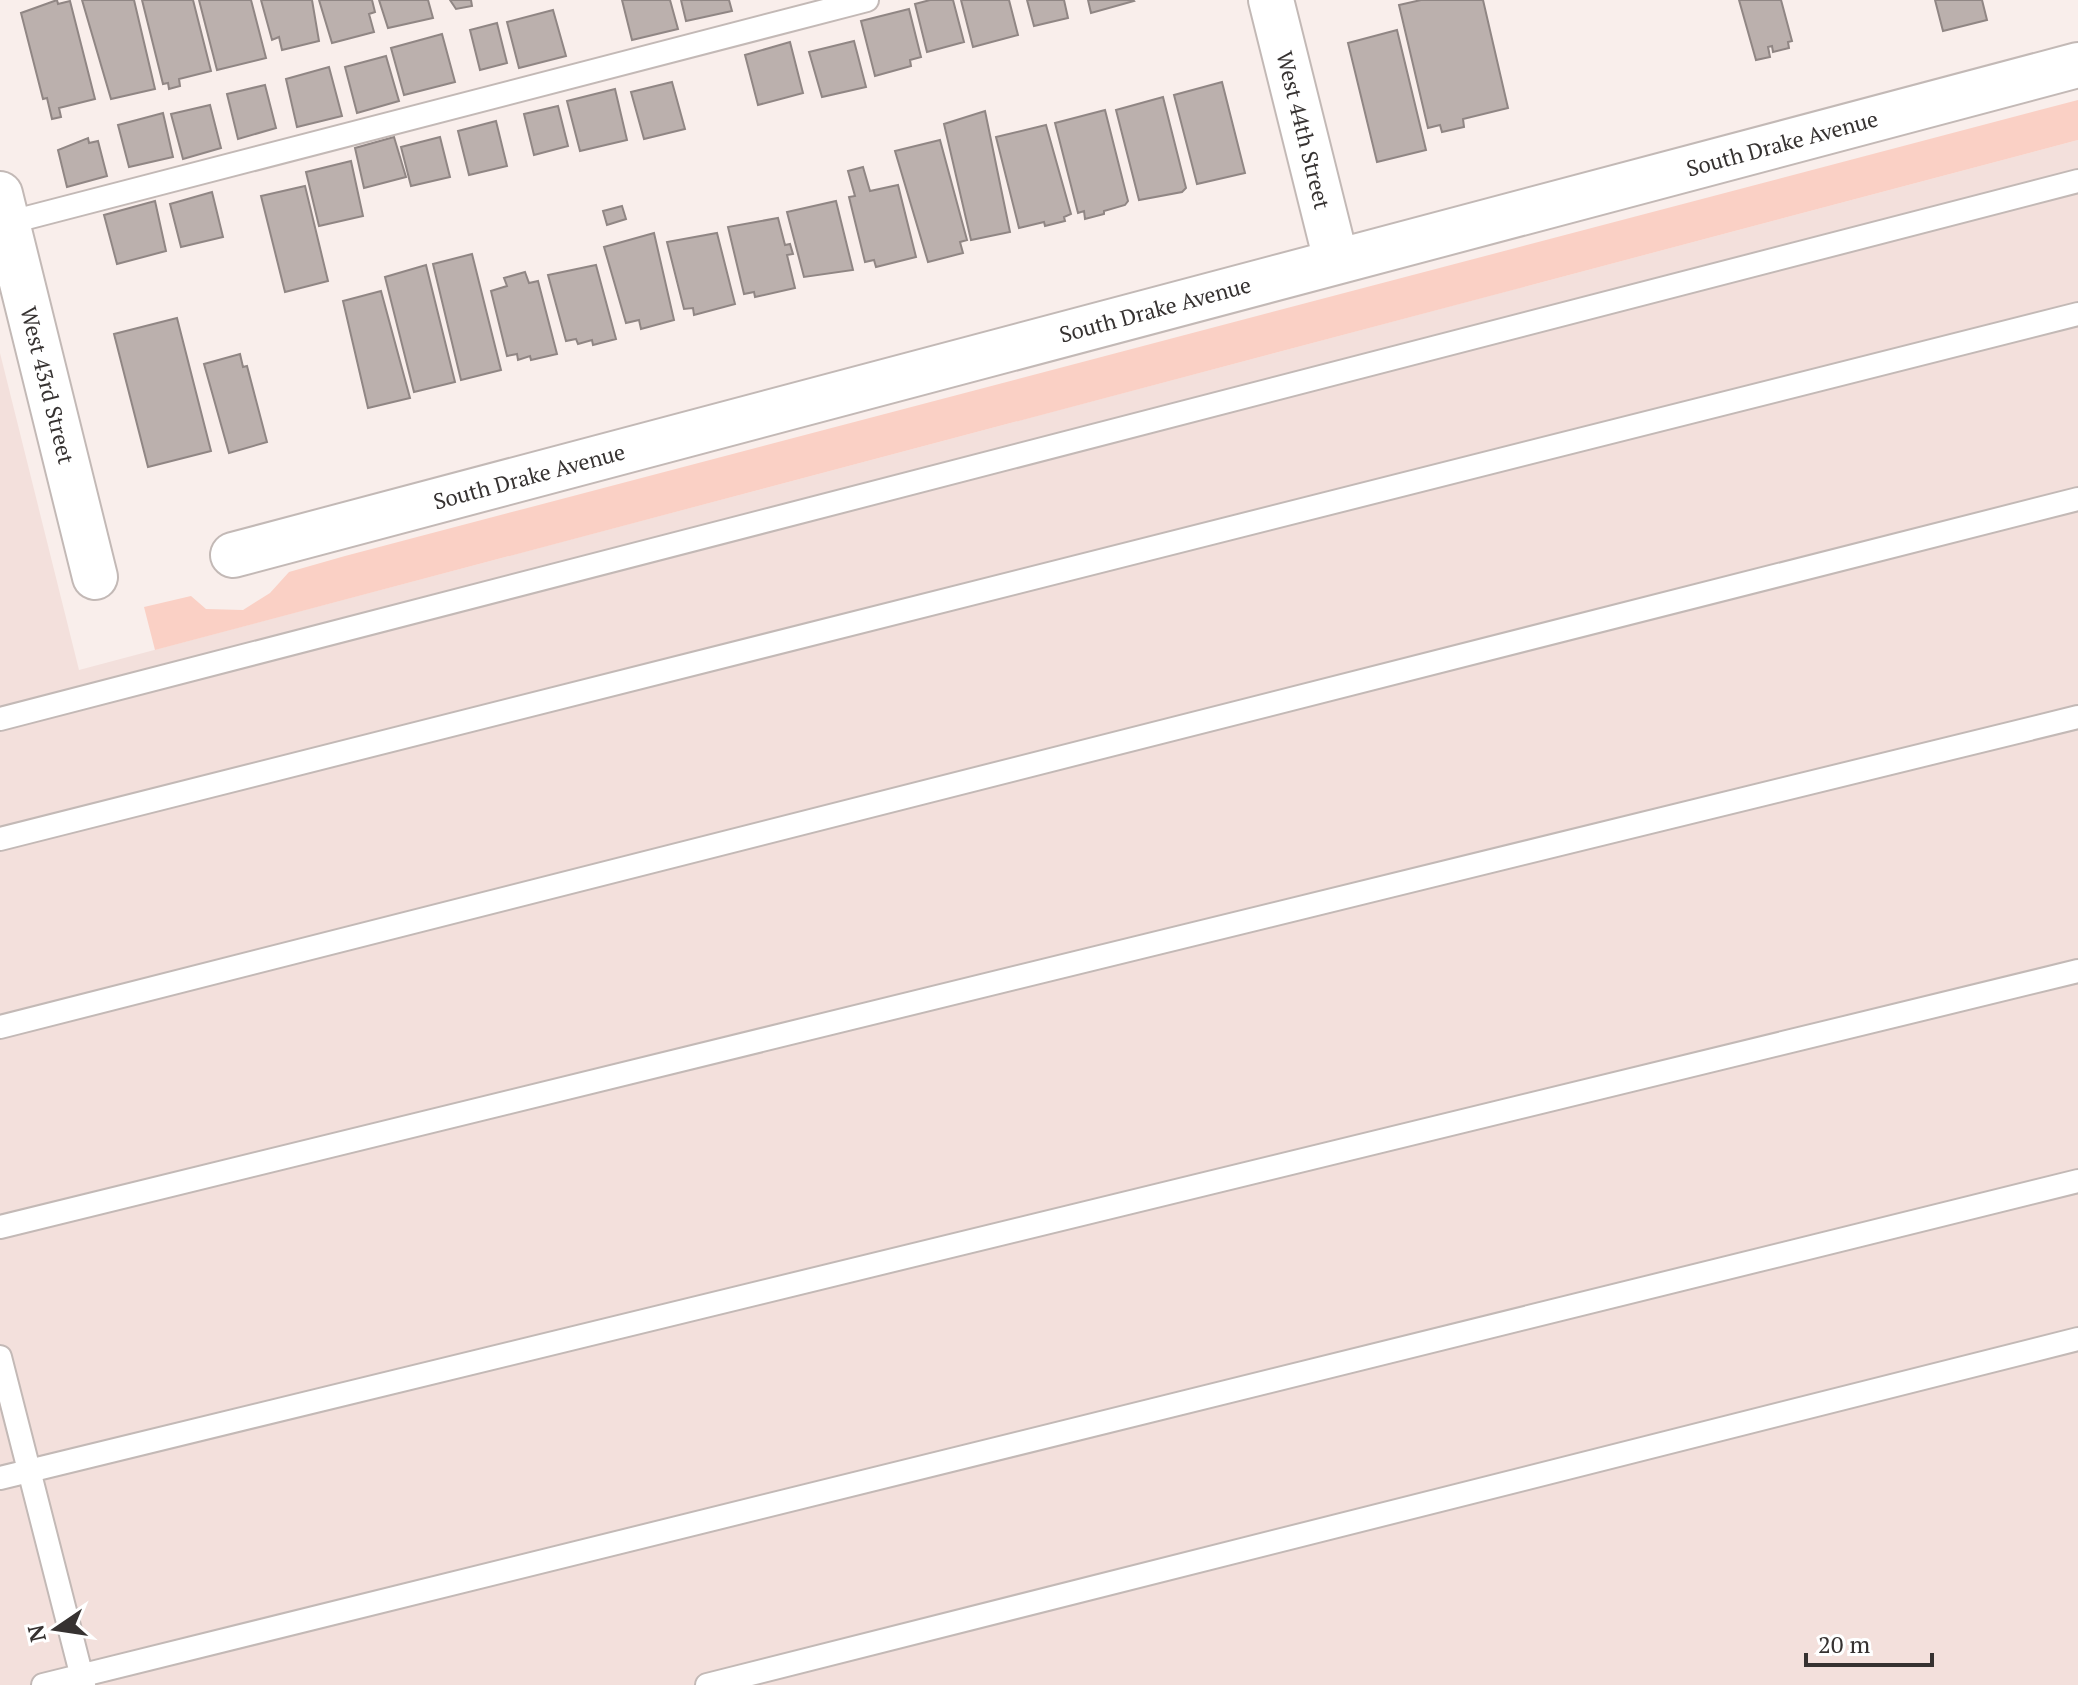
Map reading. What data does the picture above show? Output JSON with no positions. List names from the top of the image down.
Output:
{
  "streets": {
    "street": ["West 44th Street", "South Drake Avenue", "West 43rd Street"]
  },
  "crossings": [
    ["West 44th Street", "South Drake Avenue"]
  ],
  "scale_bar": "20 m",
  "north": "left"
}
